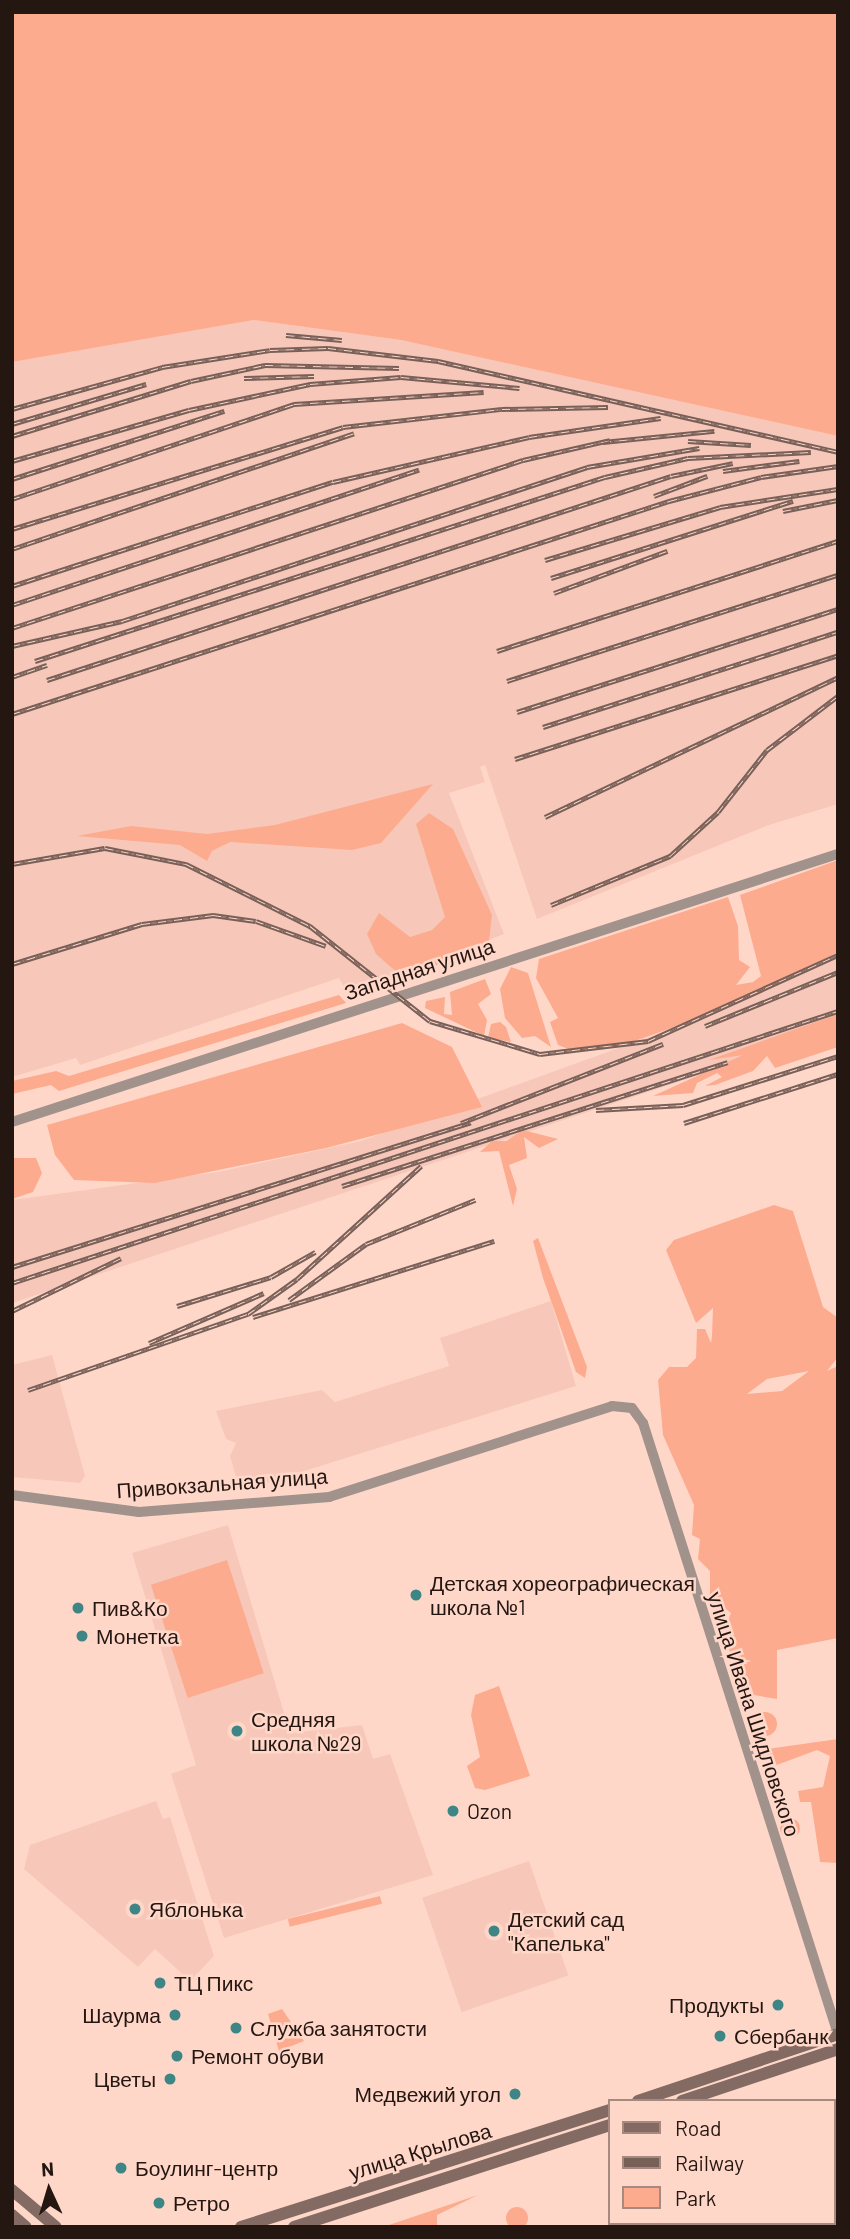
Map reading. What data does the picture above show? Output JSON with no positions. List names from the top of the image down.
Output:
{
  "streets": {
    "main road": ["улица Крылова"],
    "street": ["Западная улица", "Привокзальная улица", "улица Ивана Шидловского"]
  },
  "crossings": [
    ["Привокзальная улица", "улица Ивана Шидловского"]
  ],
  "places": [
    "Детская хореографическая школа №1",
    "Пив&Ко",
    "Монетка",
    "Средняя школа №29",
    "Ozon",
    "Яблонька",
    "Детский сад \"Капелька\"",
    "ТЦ Пикс",
    "Продукты",
    "Шаурма",
    "Служба занятости",
    "Сбербанк",
    "Ремонт обуви",
    "Цветы",
    "Медвежий угол",
    "Боулинг-центр",
    "Ретро"
  ],
  "legend": ["Road", "Railway", "Park"],
  "north": "top"
}
